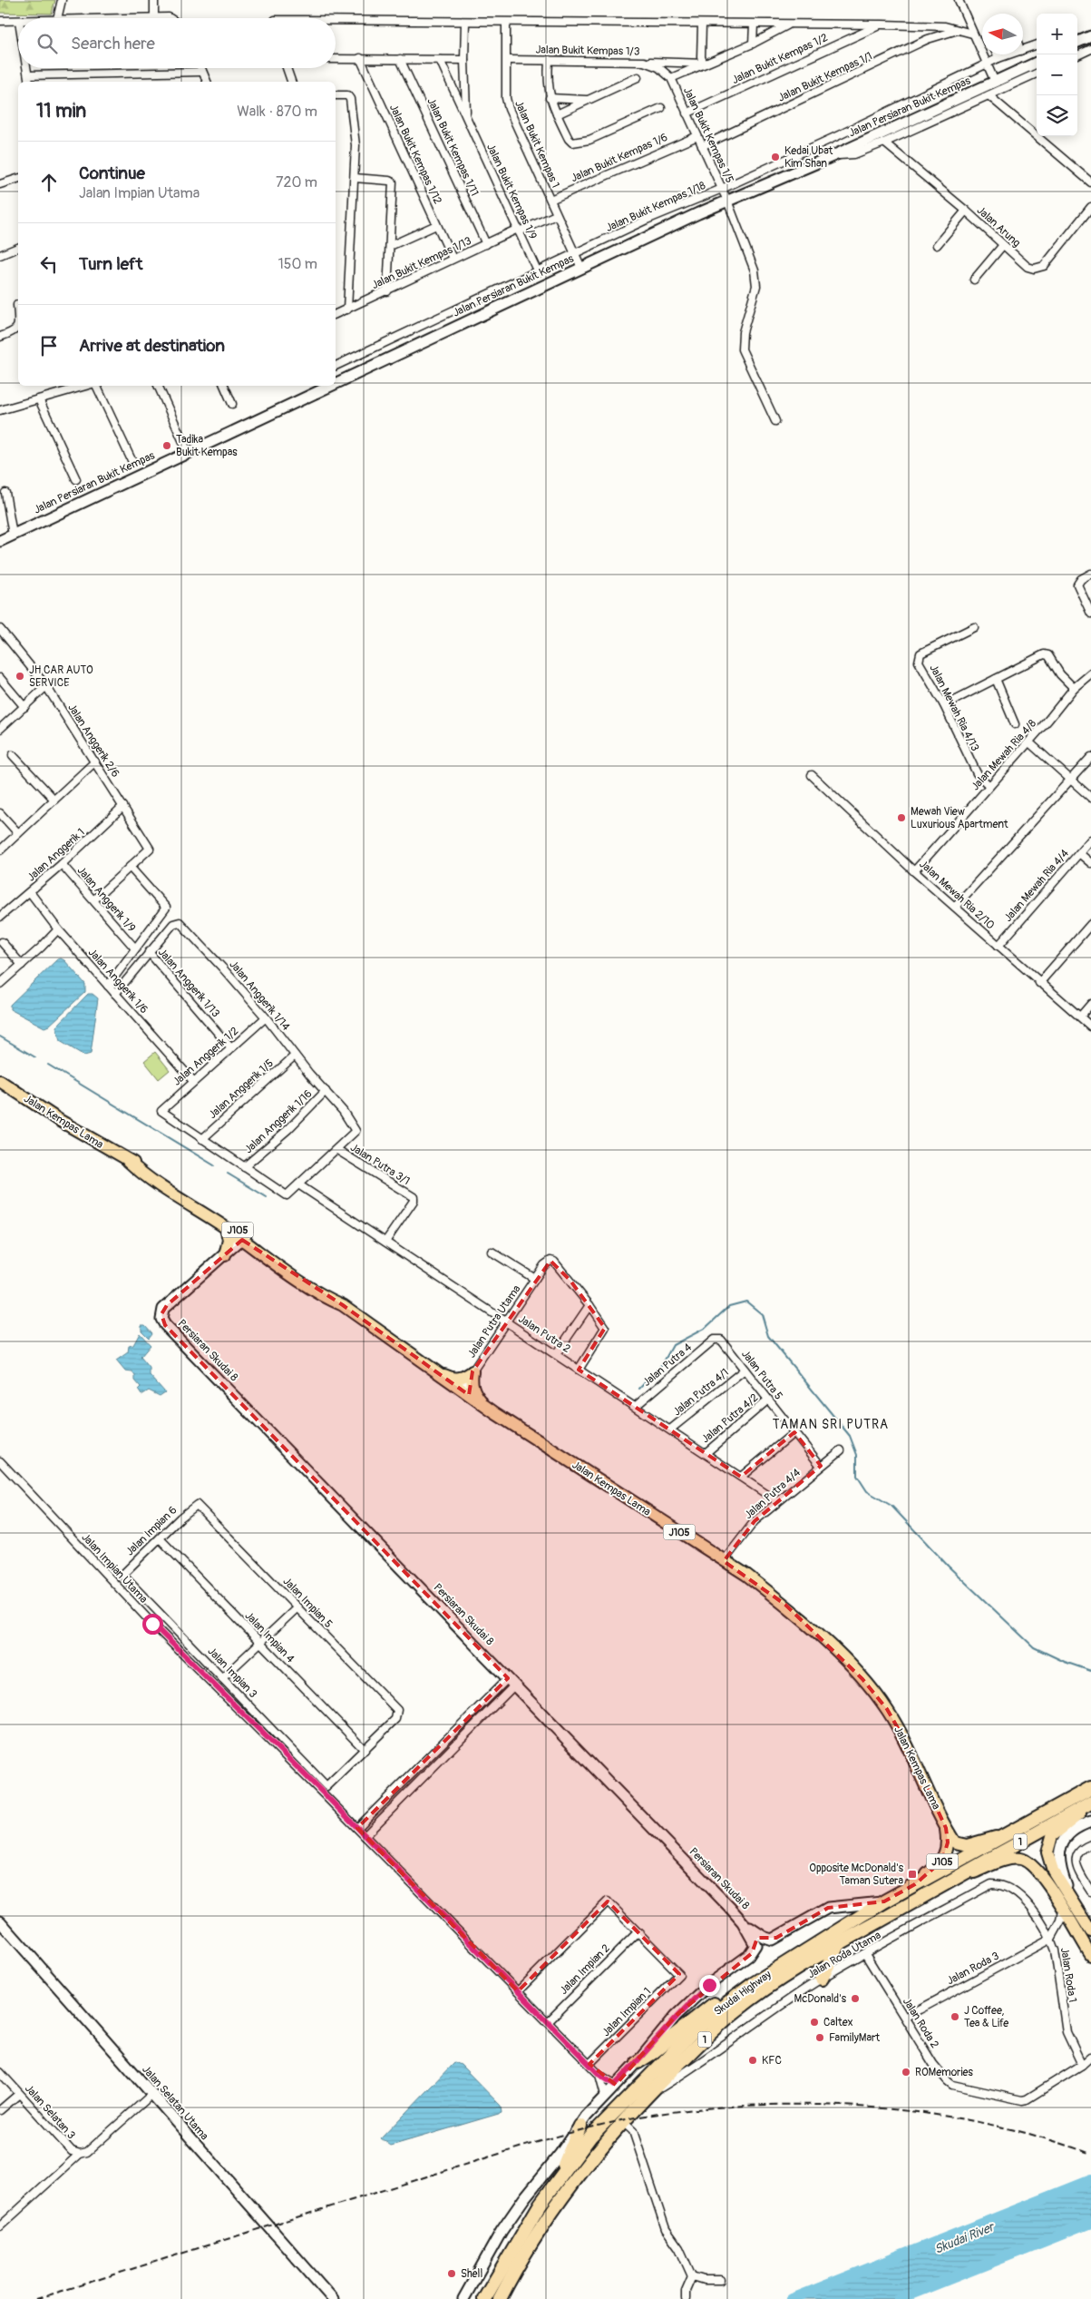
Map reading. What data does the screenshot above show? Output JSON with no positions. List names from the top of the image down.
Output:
{
  "streets": {
    "highway": ["1", "Skudai Highway"],
    "main road": ["Jalan Kempas Lama", "J105"],
    "street": [
      "Jalan Bukit Kempas 1/3",
      "Jalan Bukit Kempas 1/2",
      "Jalan Bukit Kempas 1/1",
      "Jalan Persiaran Bukit Kempas",
      "Jalan Bukit Kempas 1/5",
      "Jalan Bukit Kempas 1",
      "Jalan Bukit Kempas 1/11",
      "Jalan Bukit Kempas 1/12",
      "Jalan Bukit Kempas 1/6",
      "Jalan Bukit Kempas 1/9",
      "Jalan Bukit Kempas 1/18",
      "Jalan Arung",
      "Jalan Bukit Kempas 1/13",
      "Jalan Mewah Ria 4/13",
      "Jalan Anggerik 2/6",
      "Jalan Mewah Ria 4/8",
      "Jalan Anggerik 1",
      "Jalan Mewah Ria 4/4",
      "Jalan Mewah Ria 2/10",
      "Jalan Anggerik 1/9",
      "Jalan Anggerik 1/6",
      "Jalan Anggerik 1/13",
      "Jalan Anggerik 1/14",
      "Jalan Anggerik 1/2",
      "Jalan Anggerik 1/5",
      "Jalan Anggerik 1/16",
      "Jalan Putra 3/1",
      "Jalan Putra Utama",
      "Jalan Putra 2",
      "Persiaran Skudai 8",
      "Jalan Putra 4",
      "Jalan Putra 5",
      "Jalan Putra 4/1",
      "Jalan Putra 4/2",
      "Jalan Putra 4/4",
      "Jalan Impian 6",
      "Jalan Impian Utama",
      "Jalan Impian 5",
      "Jalan Impian 4",
      "Jalan Impian 3",
      "Jalan Roda Utama",
      "Jalan Roda 3",
      "Jalan Impian 2",
      "Jalan Roda 1",
      "Jalan Impian 1",
      "Jalan Roda 2",
      "Jalan Selatan Utama",
      "Jalan Selatan 3"
    ]
  },
  "crossings": [
    ["Jalan Bukit Kempas 1/3", "Jalan Bukit Kempas 1/5"],
    ["Jalan Bukit Kempas 1/3", "Jalan Bukit Kempas 1"],
    ["Jalan Bukit Kempas 1/2", "Jalan Bukit Kempas 1/5"],
    ["Jalan Bukit Kempas 1/1", "Jalan Bukit Kempas 1/5"],
    ["Jalan Persiaran Bukit Kempas", "Jalan Bukit Kempas 1/5"],
    ["Jalan Persiaran Bukit Kempas", "Jalan Bukit Kempas 1"],
    ["Jalan Bukit Kempas 1/5", "Jalan Bukit Kempas 1/6"],
    ["Jalan Bukit Kempas 1/5", "Jalan Bukit Kempas 1/18"],
    ["Jalan Bukit Kempas 1", "Jalan Bukit Kempas 1/6"],
    ["Jalan Bukit Kempas 1", "Jalan Bukit Kempas 1/18"],
    ["Jalan Bukit Kempas 1", "Jalan Bukit Kempas 1/13"],
    ["Jalan Bukit Kempas 1/11", "Jalan Bukit Kempas 1/13"],
    ["Jalan Bukit Kempas 1/12", "Jalan Bukit Kempas 1/13"],
    ["Jalan Bukit Kempas 1/9", "Jalan Bukit Kempas 1/18"],
    ["Jalan Bukit Kempas 1/9", "Jalan Bukit Kempas 1/13"],
    ["Jalan Mewah Ria 4/13", "Jalan Mewah Ria 4/8"],
    ["Jalan Anggerik 2/6", "Jalan Anggerik 1"],
    ["Jalan Mewah Ria 4/8", "Jalan Mewah Ria 2/10"],
    ["Jalan Anggerik 1", "Jalan Anggerik 1/9"],
    ["Jalan Anggerik 1", "Jalan Anggerik 1/6"],
    ["Jalan Mewah Ria 4/4", "Jalan Mewah Ria 2/10"],
    ["Jalan Anggerik 1/6", "Jalan Anggerik 1/2"],
    ["Jalan Anggerik 1/13", "Jalan Anggerik 1/14"],
    ["Jalan Anggerik 1/13", "Jalan Anggerik 1/2"],
    ["Jalan Anggerik 1/14", "Jalan Anggerik 1/2"],
    ["Jalan Anggerik 1/14", "Jalan Anggerik 1/5"],
    ["Jalan Anggerik 1/14", "Jalan Anggerik 1/16"],
    ["Jalan Anggerik 1/14", "Jalan Putra 3/1"],
    ["Jalan Anggerik 1/2", "Jalan Anggerik 1/5"],
    ["Jalan Kempas Lama", "Jalan Putra Utama"],
    ["Jalan Kempas Lama", "Jalan Putra 4/4"],
    ["Jalan Kempas Lama", "Skudai Highway"],
    ["Jalan Putra 3/1", "Jalan Putra 2"],
    ["Jalan Putra Utama", "Jalan Putra 2"],
    ["Jalan Putra 2", "Jalan Putra 4"],
    ["Jalan Putra 2", "Jalan Putra 4/1"],
    ["Jalan Putra 2", "Jalan Putra 4/2"],
    ["Jalan Putra 2", "Jalan Putra 4/4"],
    ["Jalan Putra 4", "Jalan Putra 5"],
    ["Jalan Putra 5", "Jalan Putra 4/1"],
    ["Jalan Putra 5", "Jalan Putra 4/2"],
    ["Jalan Putra 5", "Jalan Putra 4/4"],
    ["Jalan Impian 6", "Jalan Impian 5"],
    ["Jalan Impian 6", "Jalan Impian 4"],
    ["Jalan Impian 6", "Jalan Impian 3"],
    ["Jalan Impian Utama", "Jalan Impian 2"],
    ["Jalan Impian Utama", "Jalan Impian 1"],
    ["Jalan Impian 5", "Jalan Impian 4"],
    ["Jalan Impian 5", "Jalan Impian 3"],
    ["Jalan Impian 4", "Jalan Impian 3"],
    ["Jalan Roda Utama", "Jalan Roda 3"],
    ["Jalan Roda Utama", "Jalan Roda 1"],
    ["Jalan Roda Utama", "Skudai Highway"],
    ["Jalan Roda Utama", "Jalan Roda 2"],
    ["Jalan Roda 3", "Jalan Roda 1"],
    ["Jalan Roda 3", "Jalan Roda 2"],
    ["Jalan Impian 2", "Jalan Impian 1"],
    ["Jalan Roda 1", "Jalan Roda 2"],
    ["Jalan Selatan Utama", "Jalan Selatan 3"]
  ],
  "districts": ["TAMAN SRI PUTRA"],
  "water": ["Skudai River"],
  "places": {
    "other": [
      "Kedai Ubat Kim Shan",
      "Tadika Bukit Kempas",
      "JH CAR AUTO SERVICE",
      "Mewah View Luxurious Apartment",
      "McDonald's",
      "J Coffee, Tea & Life",
      "Caltex",
      "FamilyMart",
      "KFC",
      "ROMemories",
      "Shell"
    ],
    "transit": ["Opposite McDonald's Taman Sutera"]
  },
  "north": "left",
  "page": {
    "map_buttons": ["+", "−"],
    "search": "Search here",
    "heading": ["11 min", "Walk · 870 m"],
    "list": [
      ["Continue", "Jalan Impian Utama", "720 m"],
      ["Turn left", "150 m"],
      "Arrive at destination"
    ]
  }
}
